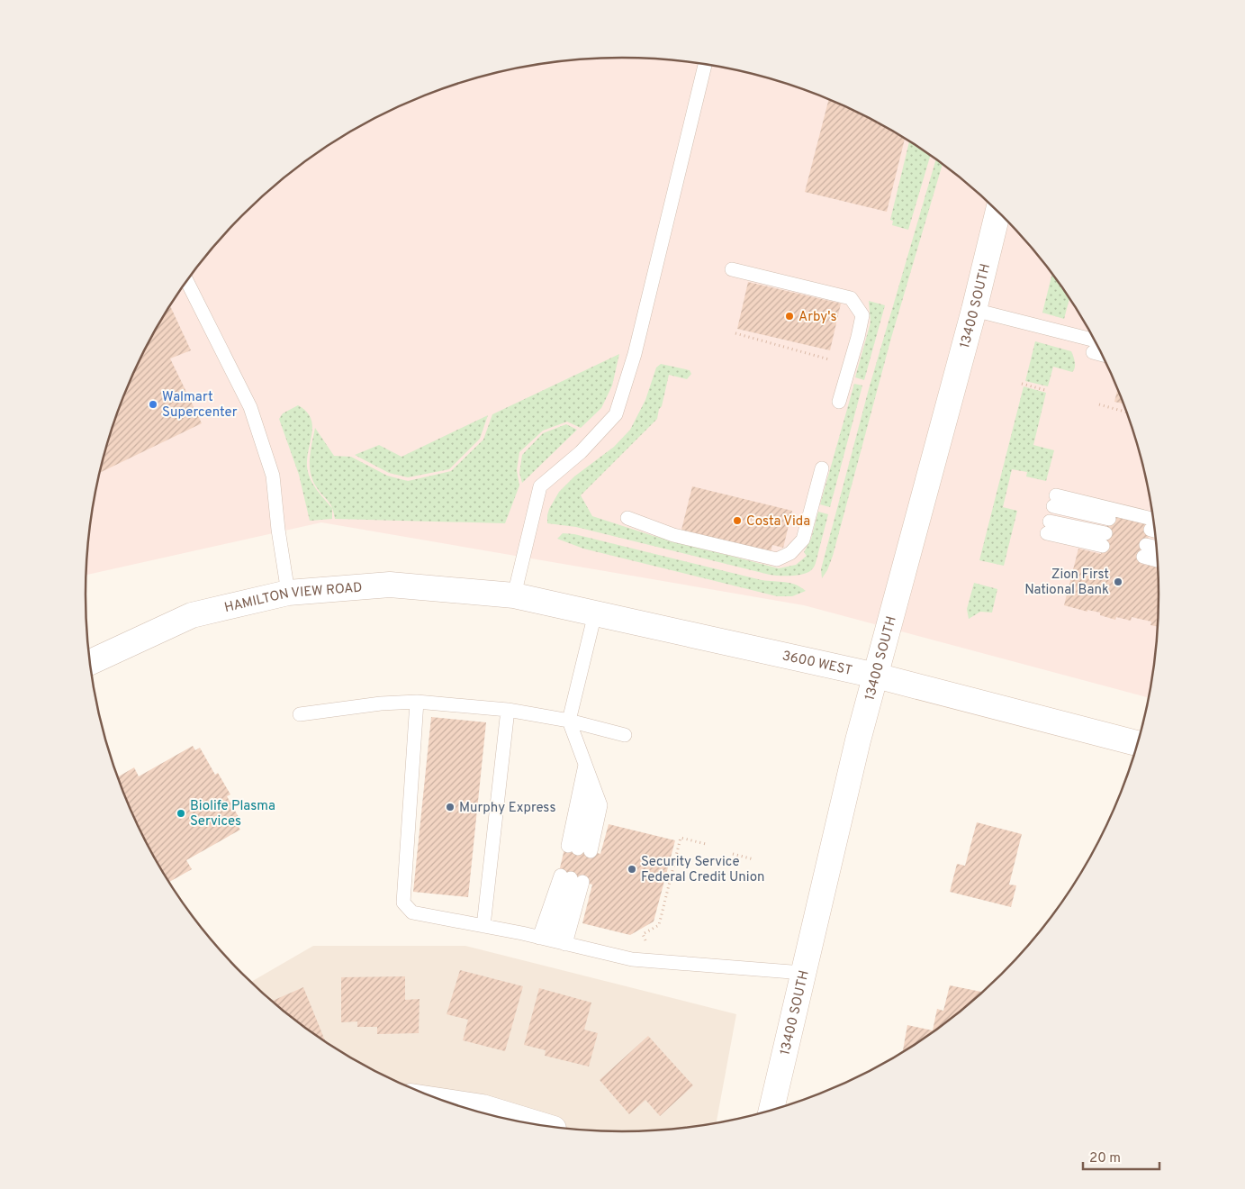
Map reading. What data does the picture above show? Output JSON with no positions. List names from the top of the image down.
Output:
{
  "streets": {
    "main road": ["13400 SOUTH", "HAMILTON VIEW ROAD", "3600 WEST"]
  },
  "crossings": [
    ["13400 SOUTH", "3600 WEST"],
    ["HAMILTON VIEW ROAD", "3600 WEST"]
  ],
  "places": [
    "Arby's",
    "Walmart Supercenter",
    "Costa Vida",
    "Zion First National Bank",
    "Murphy Express",
    "Biolife Plasma Services",
    "Security Service Federal Credit Union"
  ],
  "scale_bar": "20 m"
}
